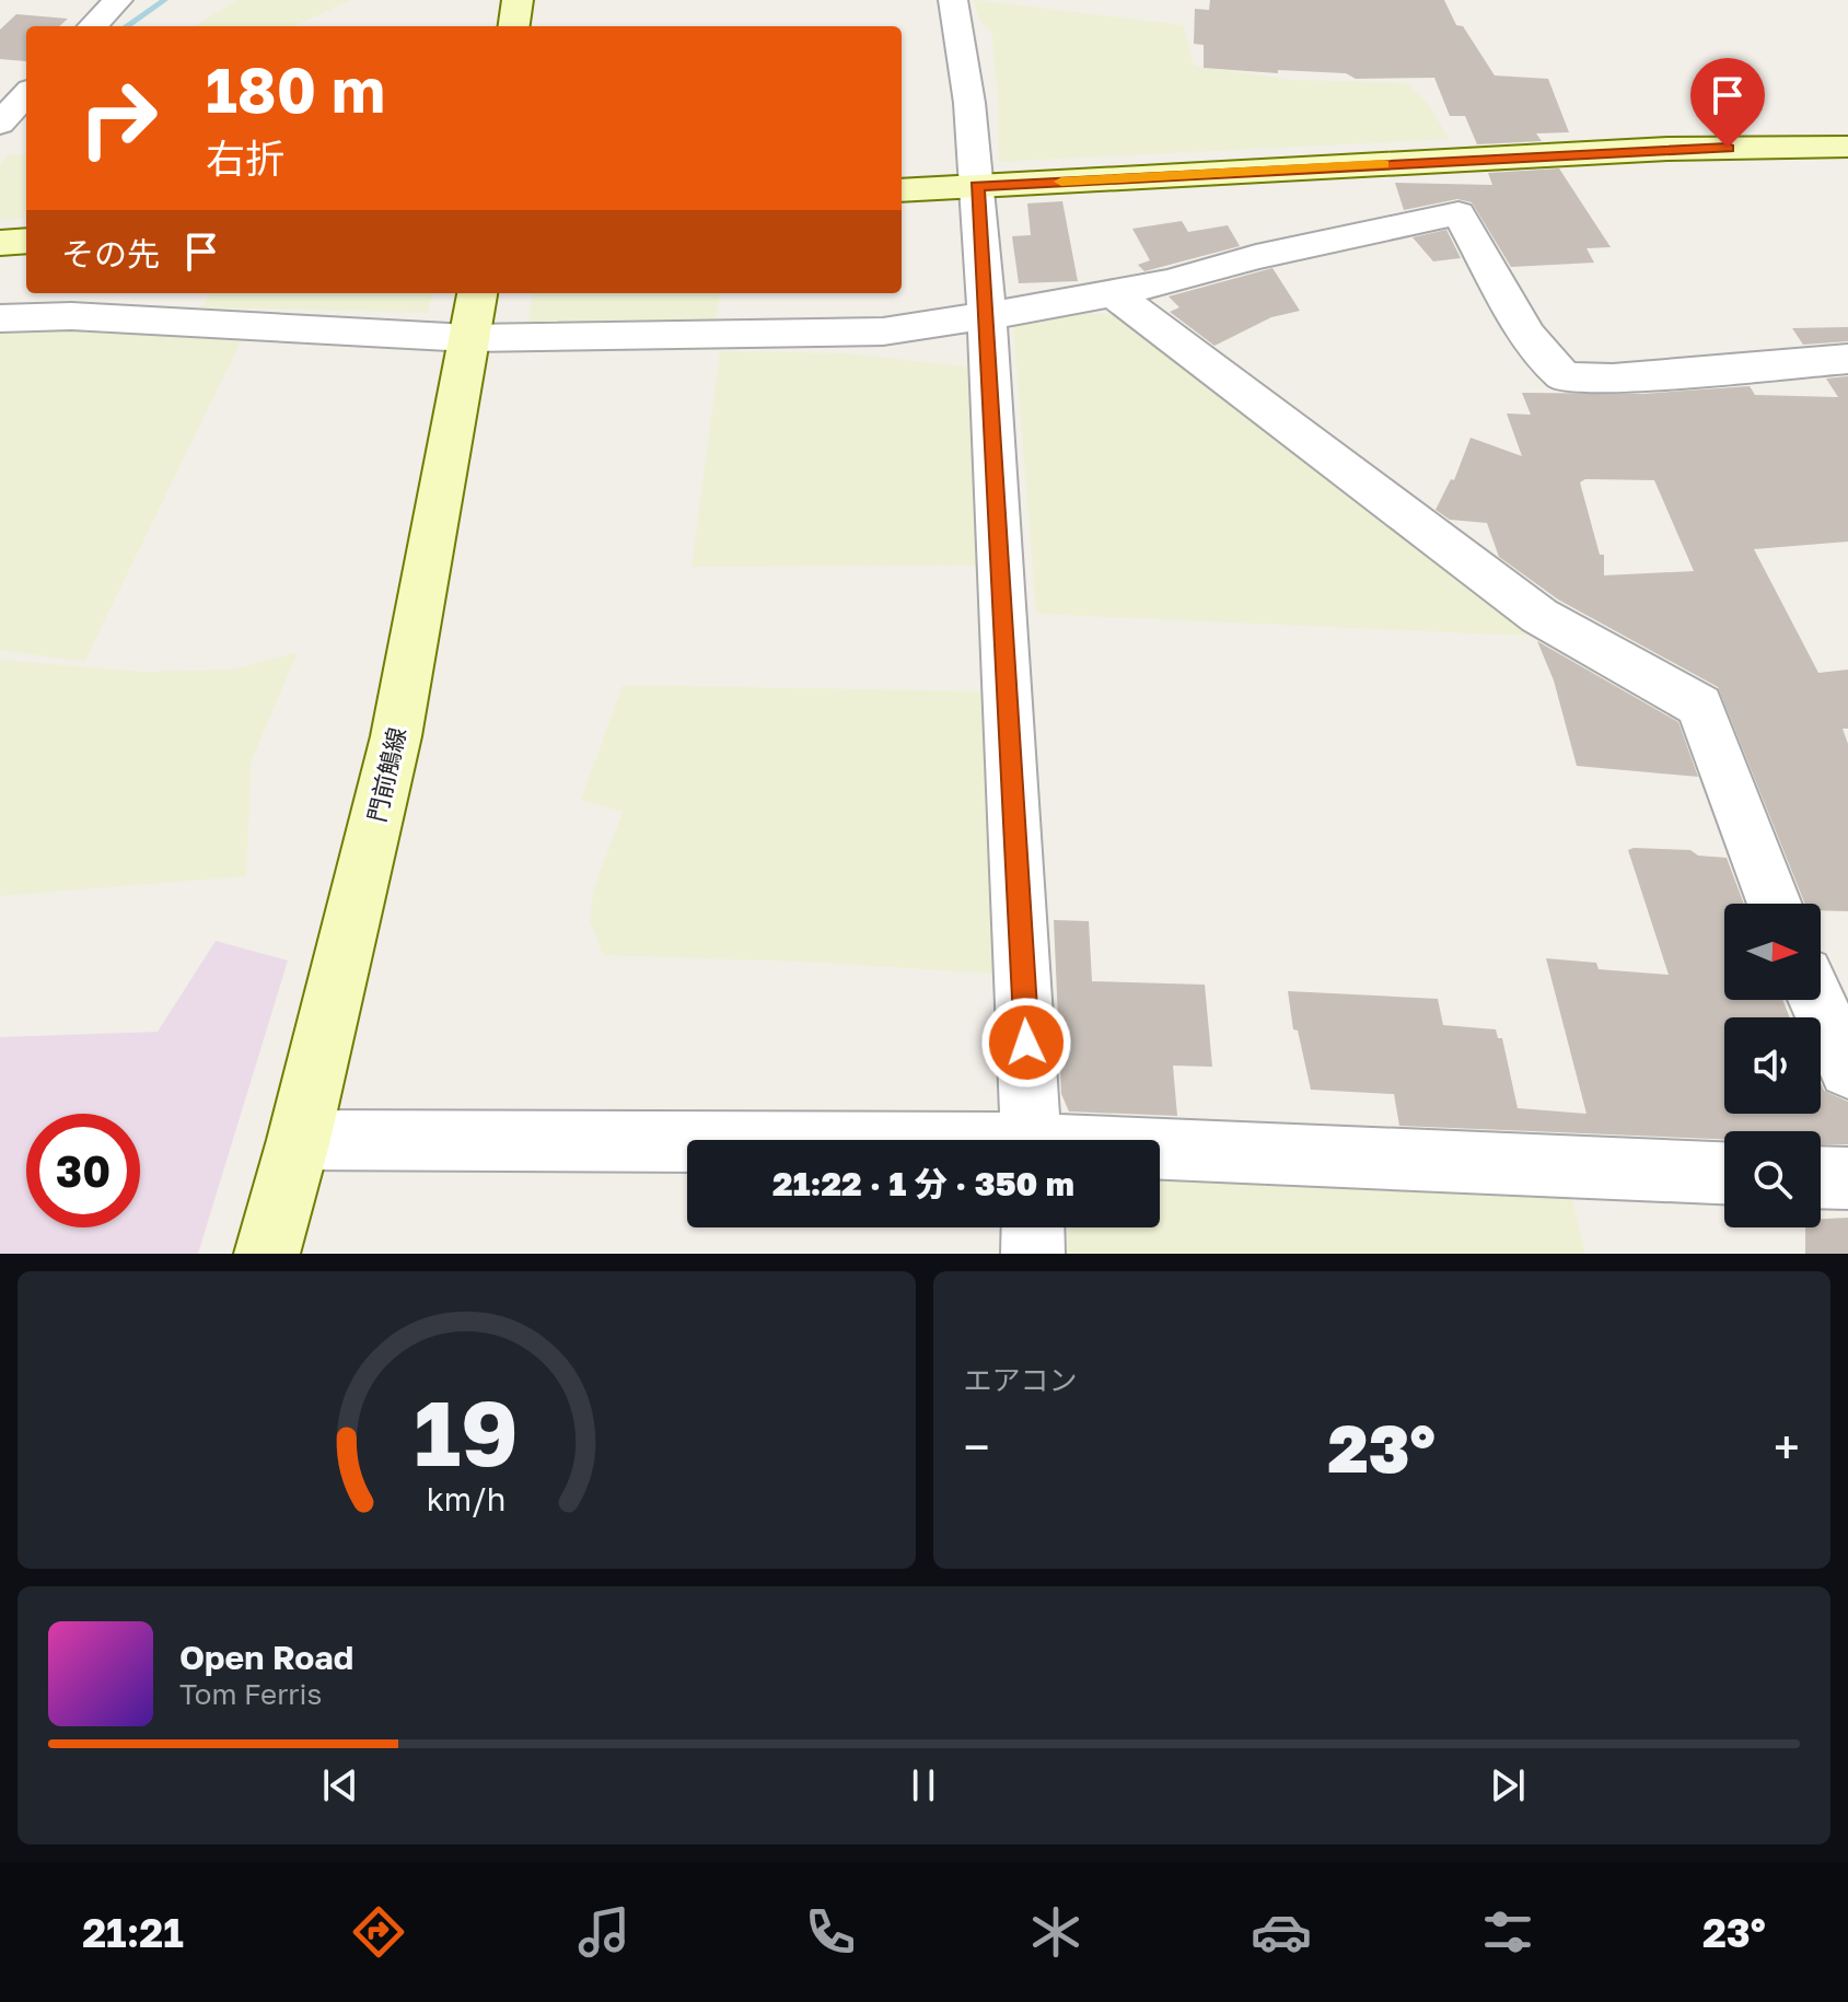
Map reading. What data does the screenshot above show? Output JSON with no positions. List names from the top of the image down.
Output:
{
  "streets": {
    "street": ["門前鵤線"]
  },
  "north": "right",
  "page": {
    "turn": ["180 m", "右折"],
    "then": "その先",
    "limit": "30",
    "trip": "21:22 · 1 分 · 350 m",
    "tile": "エアコン",
    "heat": ["−", "23°", "+"],
    "song": ["Open Road", "Tom Ferris"],
    "tabs": ["21:21", "23°"],
    "gauge": ["19", "km/h"]
  }
}
